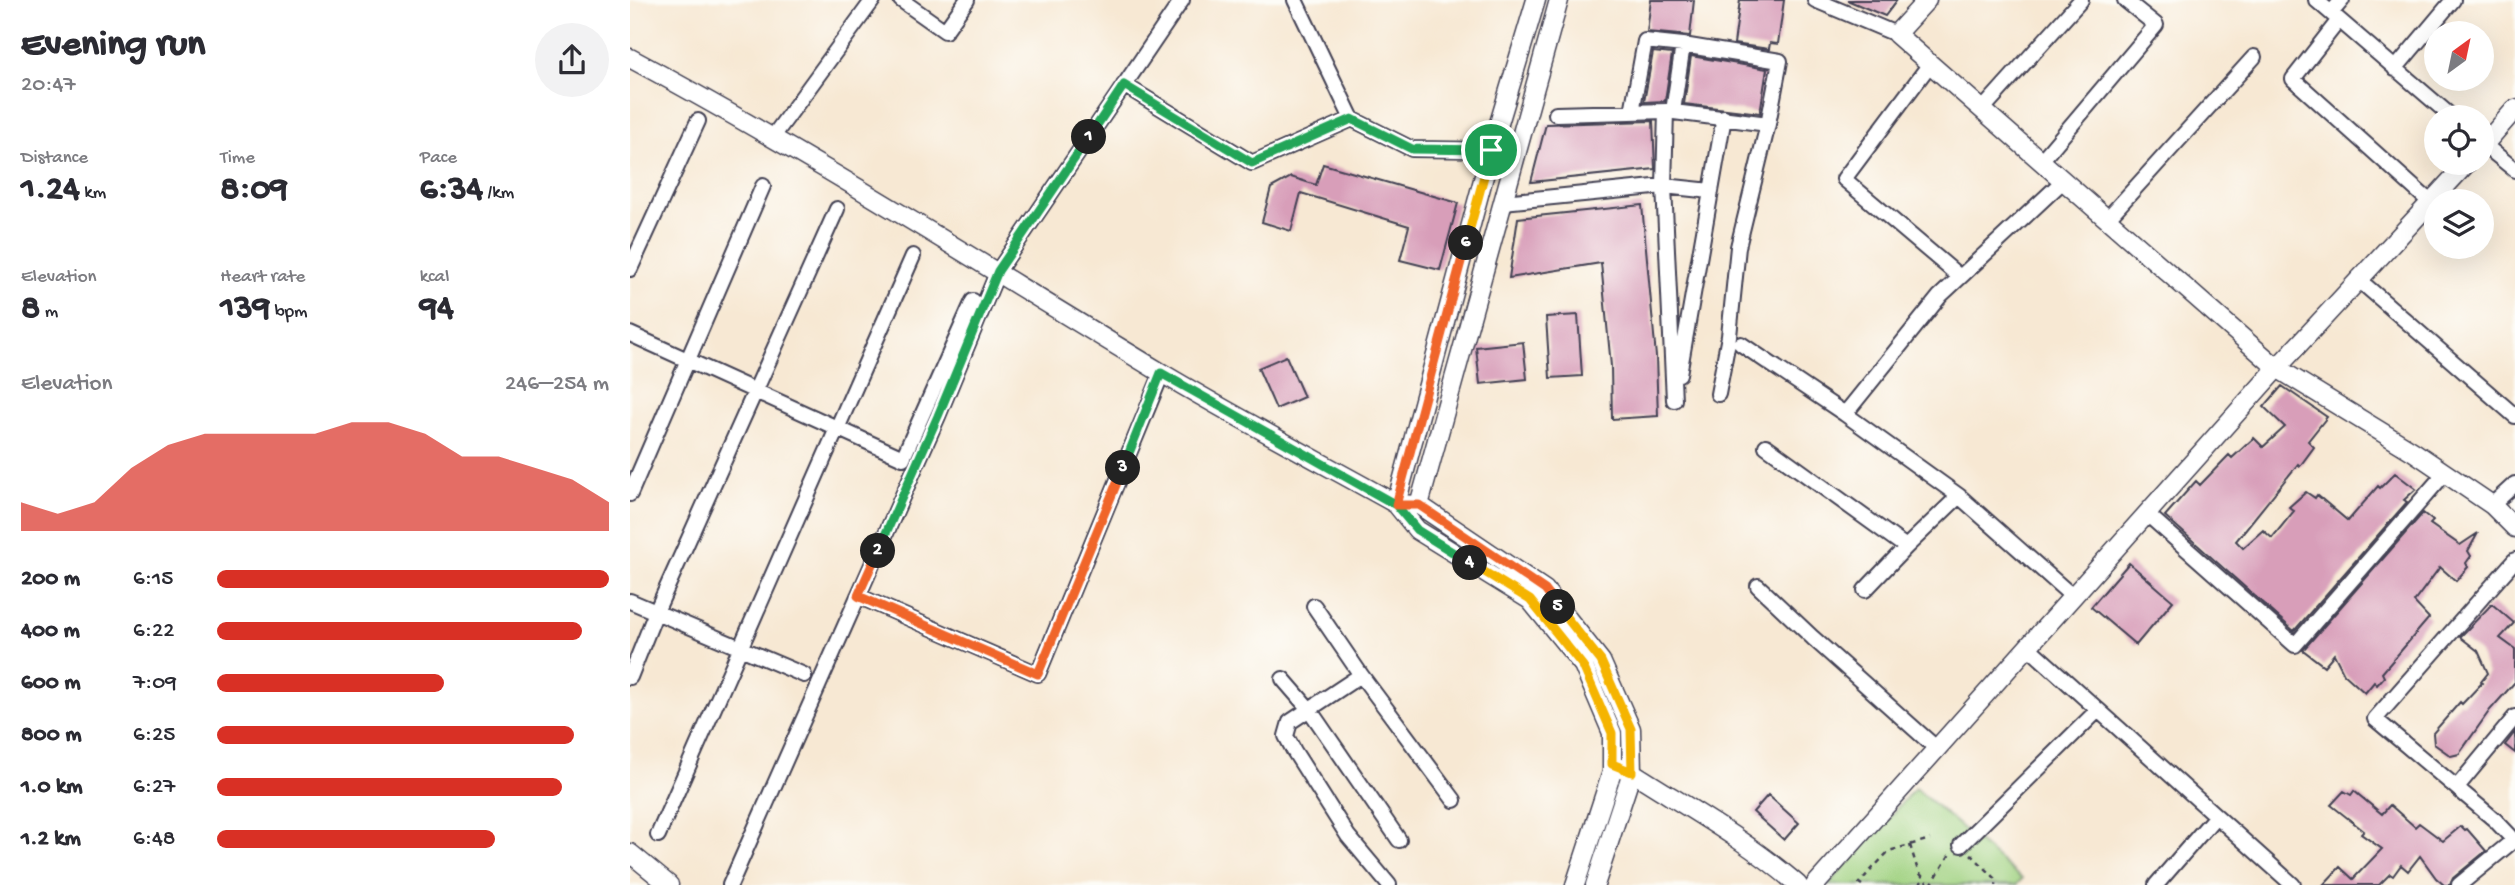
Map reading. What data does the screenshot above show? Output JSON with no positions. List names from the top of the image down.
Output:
{
  "north": "top right",
  "page": {
    "heading": ["Evening run", "20:47"],
    "stats": [
      ["Distance", "1.24 km"],
      ["Time", "8:09"],
      ["Pace", "6:34 /km"],
      ["Elevation", "8 m"],
      ["Heart rate", "139 bpm"],
      ["kcal", "94"]
    ],
    "pins": [
      "1",
      "6",
      "3",
      "2",
      "4",
      "5"
    ],
    "chart": ["Elevation", "246–254 m"],
    "list": [
      {
        "name": "200 m",
        "note": "6:15"
      },
      {
        "name": "400 m",
        "note": "6:22"
      },
      {
        "name": "600 m",
        "note": "7:09"
      },
      {
        "name": "800 m",
        "note": "6:25"
      },
      {
        "name": "1.0 km",
        "note": "6:27"
      },
      {
        "name": "1.2 km",
        "note": "6:48"
      }
    ]
  }
}
